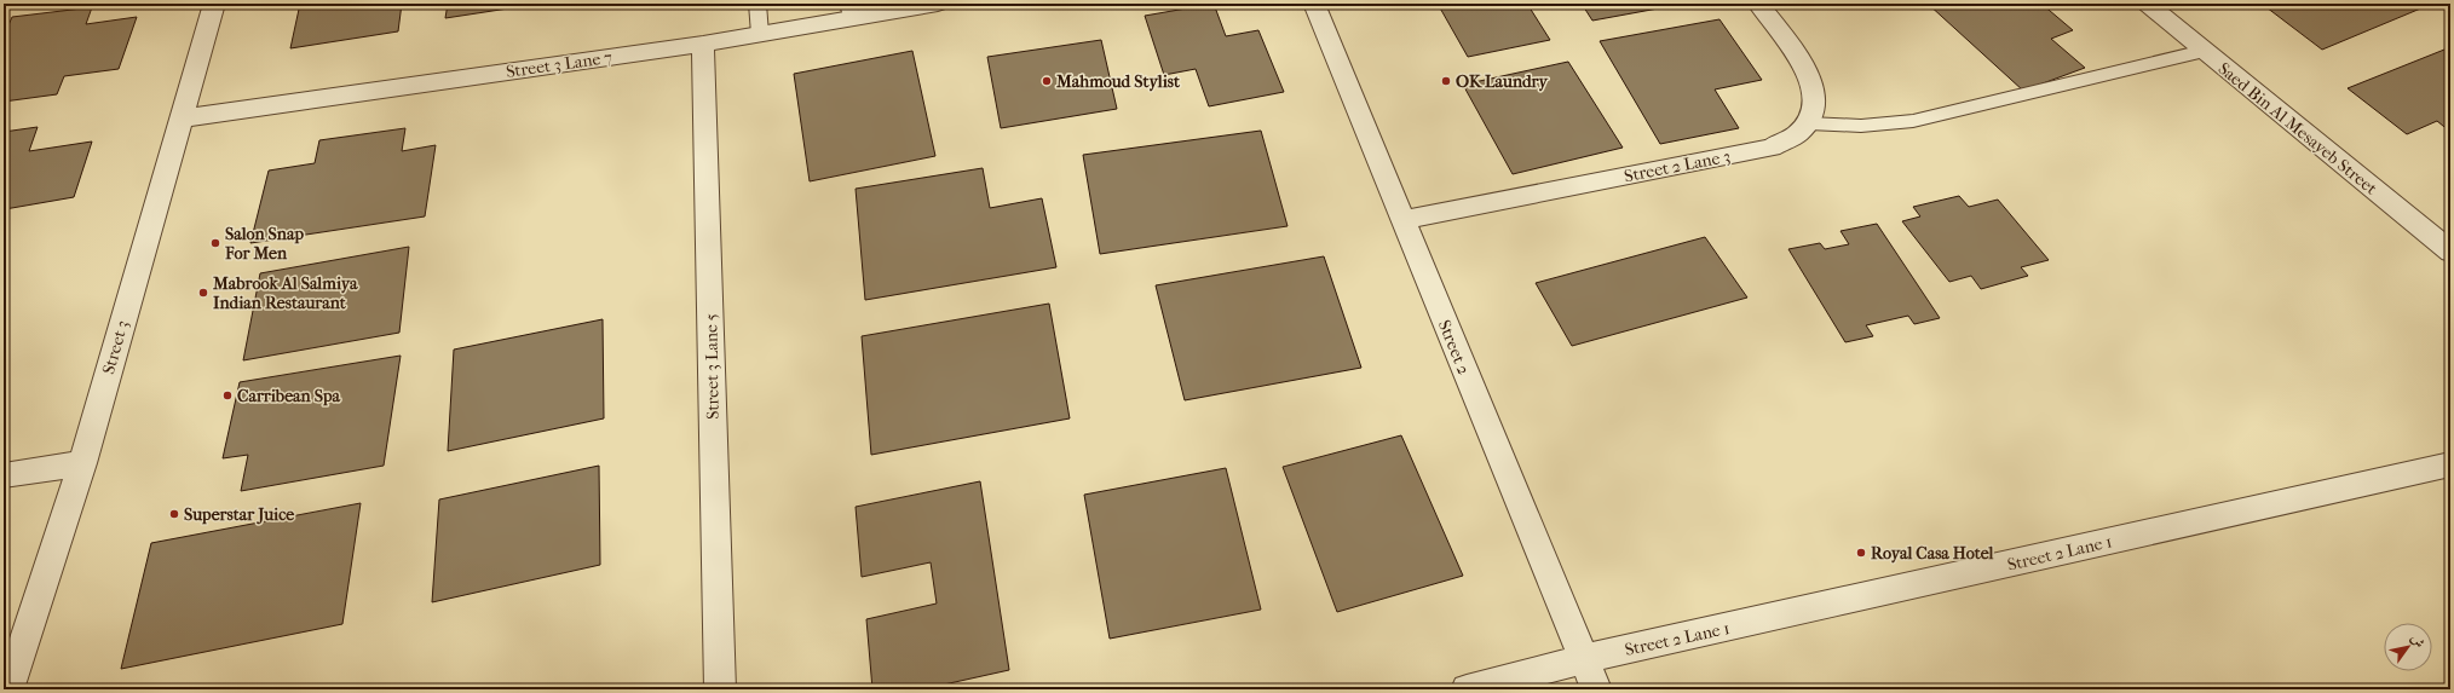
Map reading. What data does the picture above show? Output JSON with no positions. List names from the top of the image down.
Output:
{
  "streets": {
    "street": [
      "Street 3 Lane 7",
      "Saed Bin Al Mesayeb Street",
      "Street 2 Lane 3",
      "Street 3",
      "Street 2",
      "Street 3 Lane 5",
      "Street 2 Lane 1"
    ]
  },
  "crossings": [
    ["Street 3 Lane 7", "Street 3"],
    ["Street 3 Lane 7", "Street 3 Lane 5"],
    ["Street 2 Lane 3", "Street 2"],
    ["Street 2", "Street 2 Lane 1"]
  ],
  "places": [
    "Mahmoud Stylist",
    "OK Laundry",
    "Salon Snap For Men",
    "Mabrook Al Salmiya Indian Restaurant",
    "Carribean Spa",
    "Superstar Juice",
    "Royal Casa Hotel"
  ],
  "north": "top right"
}
